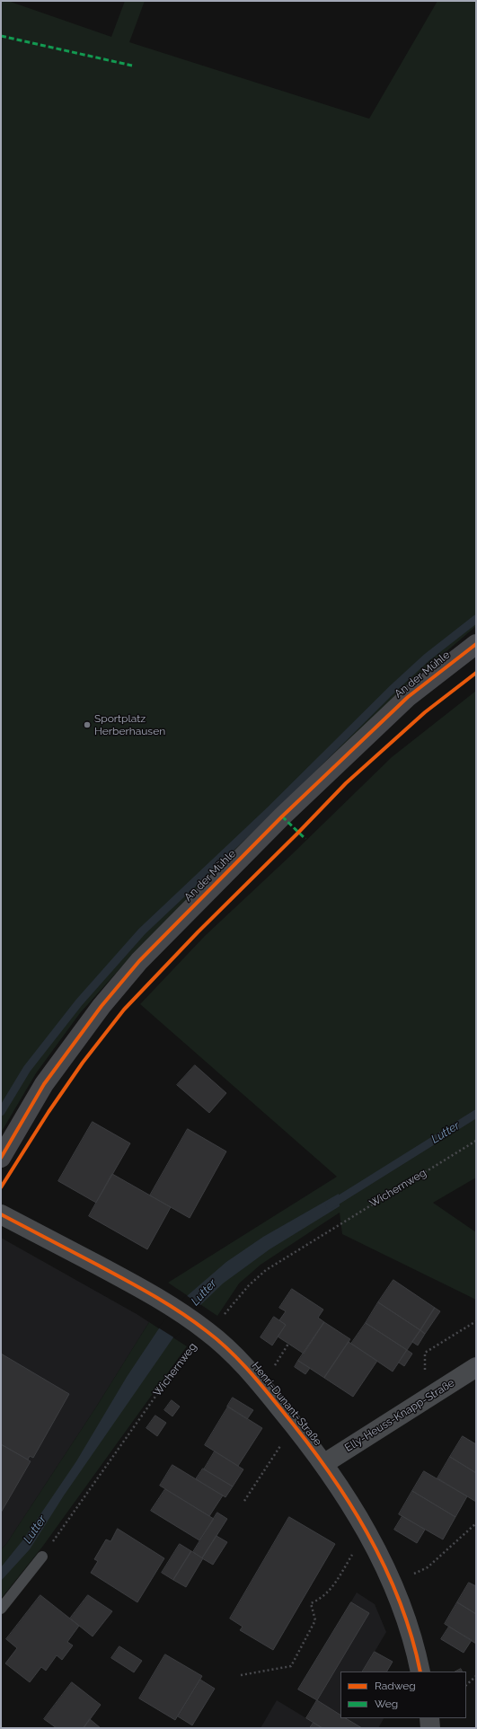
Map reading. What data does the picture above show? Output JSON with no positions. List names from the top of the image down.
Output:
{
  "streets": {
    "street": ["An der Mühle", "Henri-Dunant-Straße", "Elly-Heuss-Knapp-Straße"],
    "path": ["Wichernweg"]
  },
  "crossings": [
    ["Wichernweg", "Henri-Dunant-Straße"],
    ["Henri-Dunant-Straße", "Elly-Heuss-Knapp-Straße"]
  ],
  "water": ["Lutter"],
  "places": ["Sportplatz Herberhausen"],
  "legend": ["Radweg", "Weg"]
}
